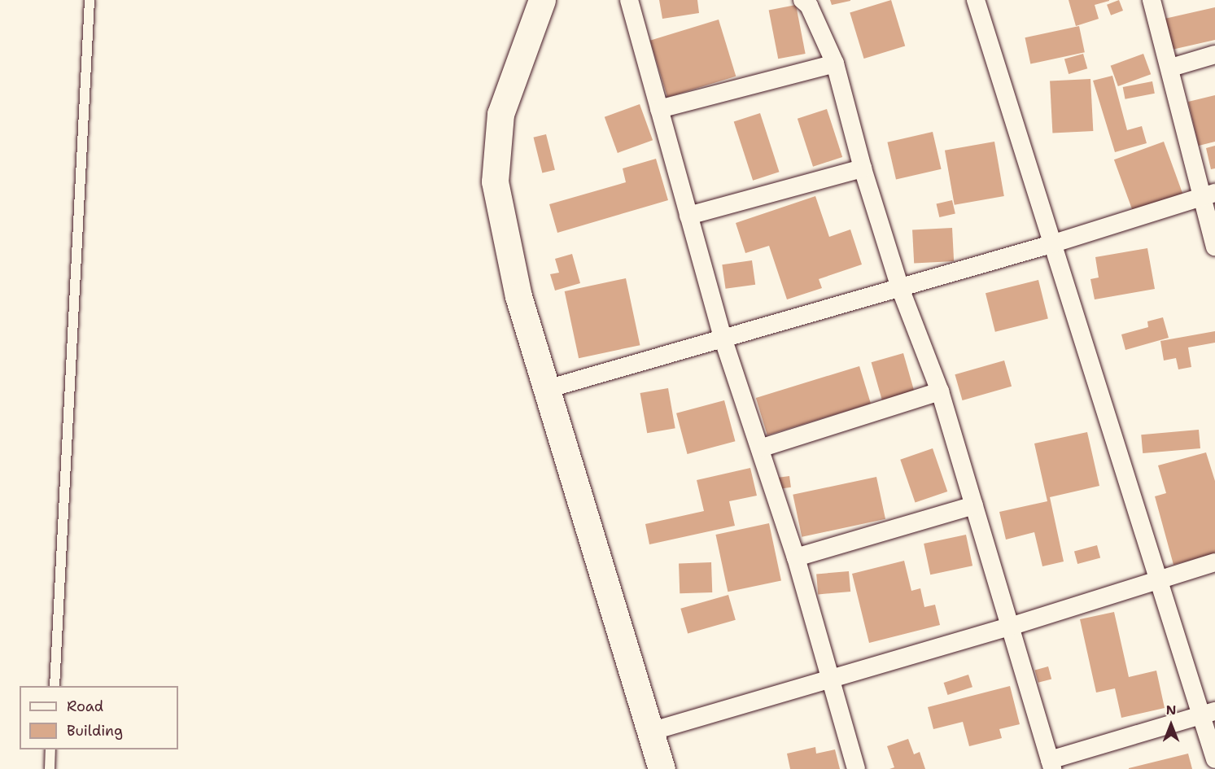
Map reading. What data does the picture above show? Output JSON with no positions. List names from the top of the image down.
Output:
{
  "legend": ["Road", "Building"],
  "north": "top"
}
